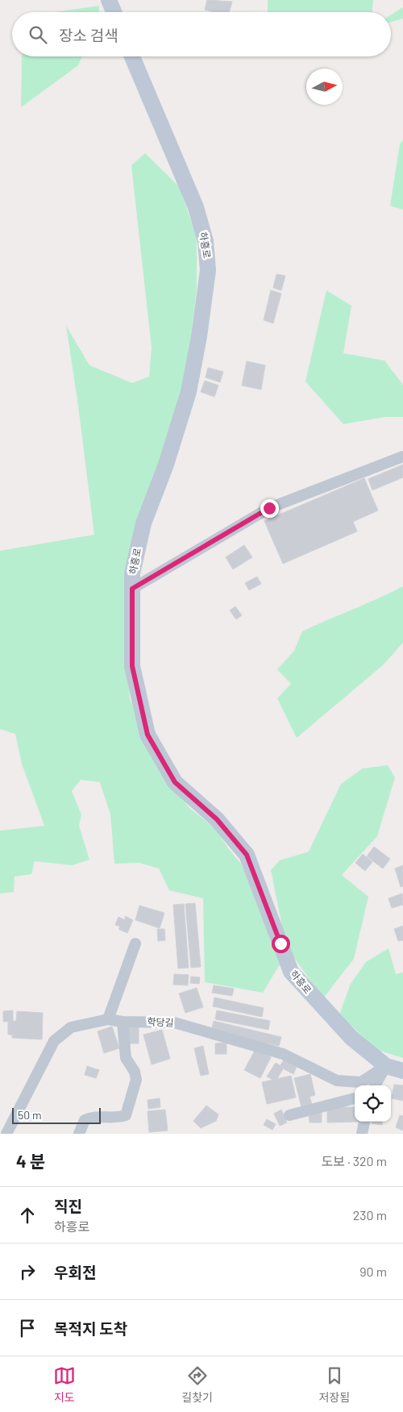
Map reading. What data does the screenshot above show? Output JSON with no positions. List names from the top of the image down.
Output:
{
  "streets": {
    "street": ["하흥로", "학당길"]
  },
  "crossings": [
    ["하흥로", "학당길"]
  ],
  "scale_bar": "50 m",
  "north": "right",
  "page": {
    "search": "장소 검색",
    "scale": "50 m",
    "heading": ["4 분", "도보 · 320 m"],
    "list": [
      ["직진", "하흥로", "230 m"],
      ["우회전", "90 m"],
      "목적지 도착"
    ],
    "nav": ["지도", "길찾기", "저장됨"]
  }
}
